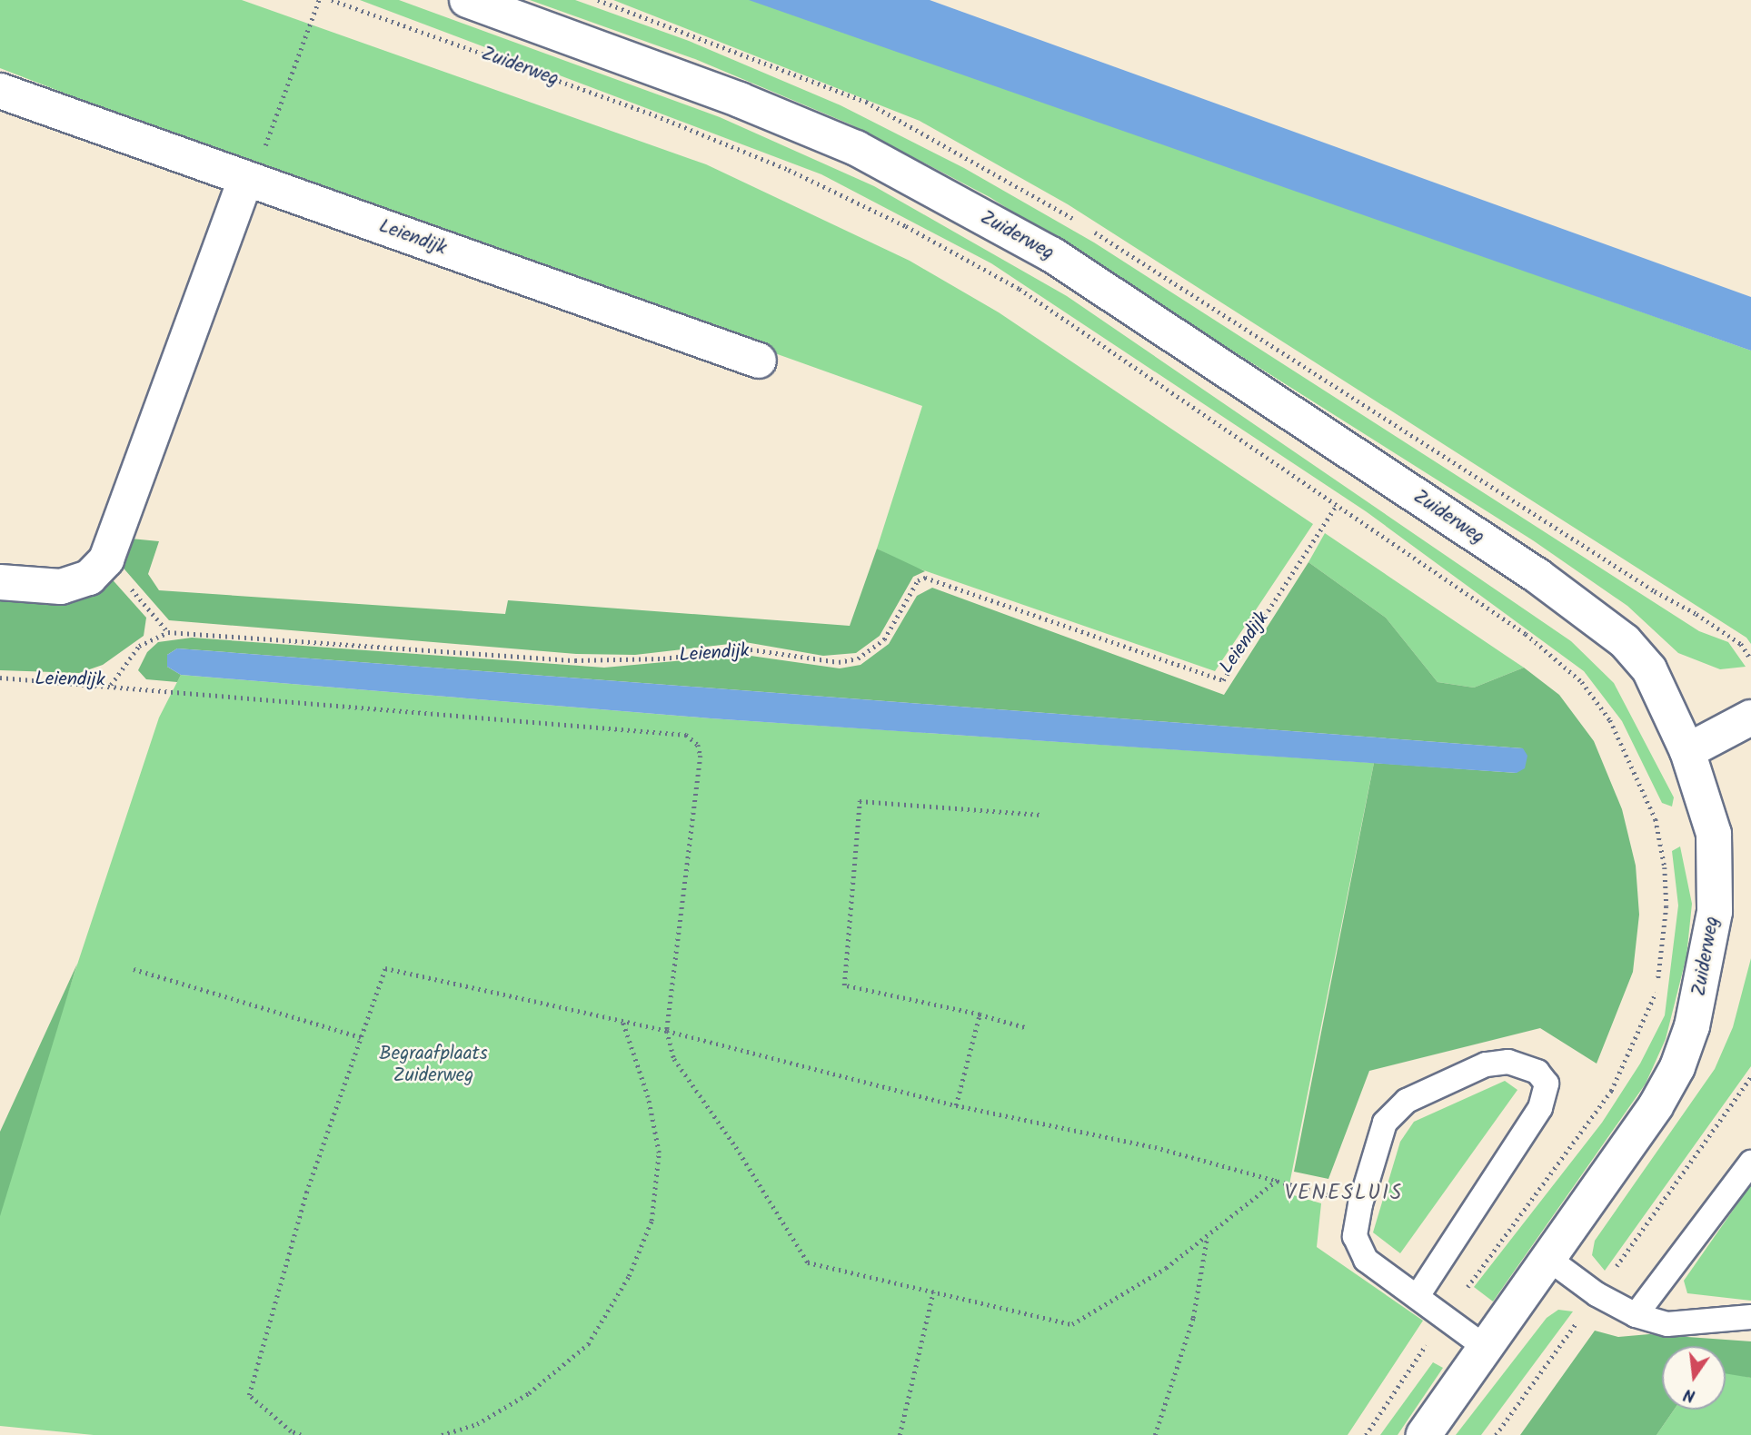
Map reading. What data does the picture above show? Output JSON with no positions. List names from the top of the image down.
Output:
{
  "streets": {
    "street": ["Zuiderweg", "Leiendijk"]
  },
  "crossings": [
    ["Zuiderweg", "Leiendijk"]
  ],
  "districts": ["VENESLUIS"],
  "parks": ["Begraafplaats Zuiderweg"],
  "north": "bottom"
}
